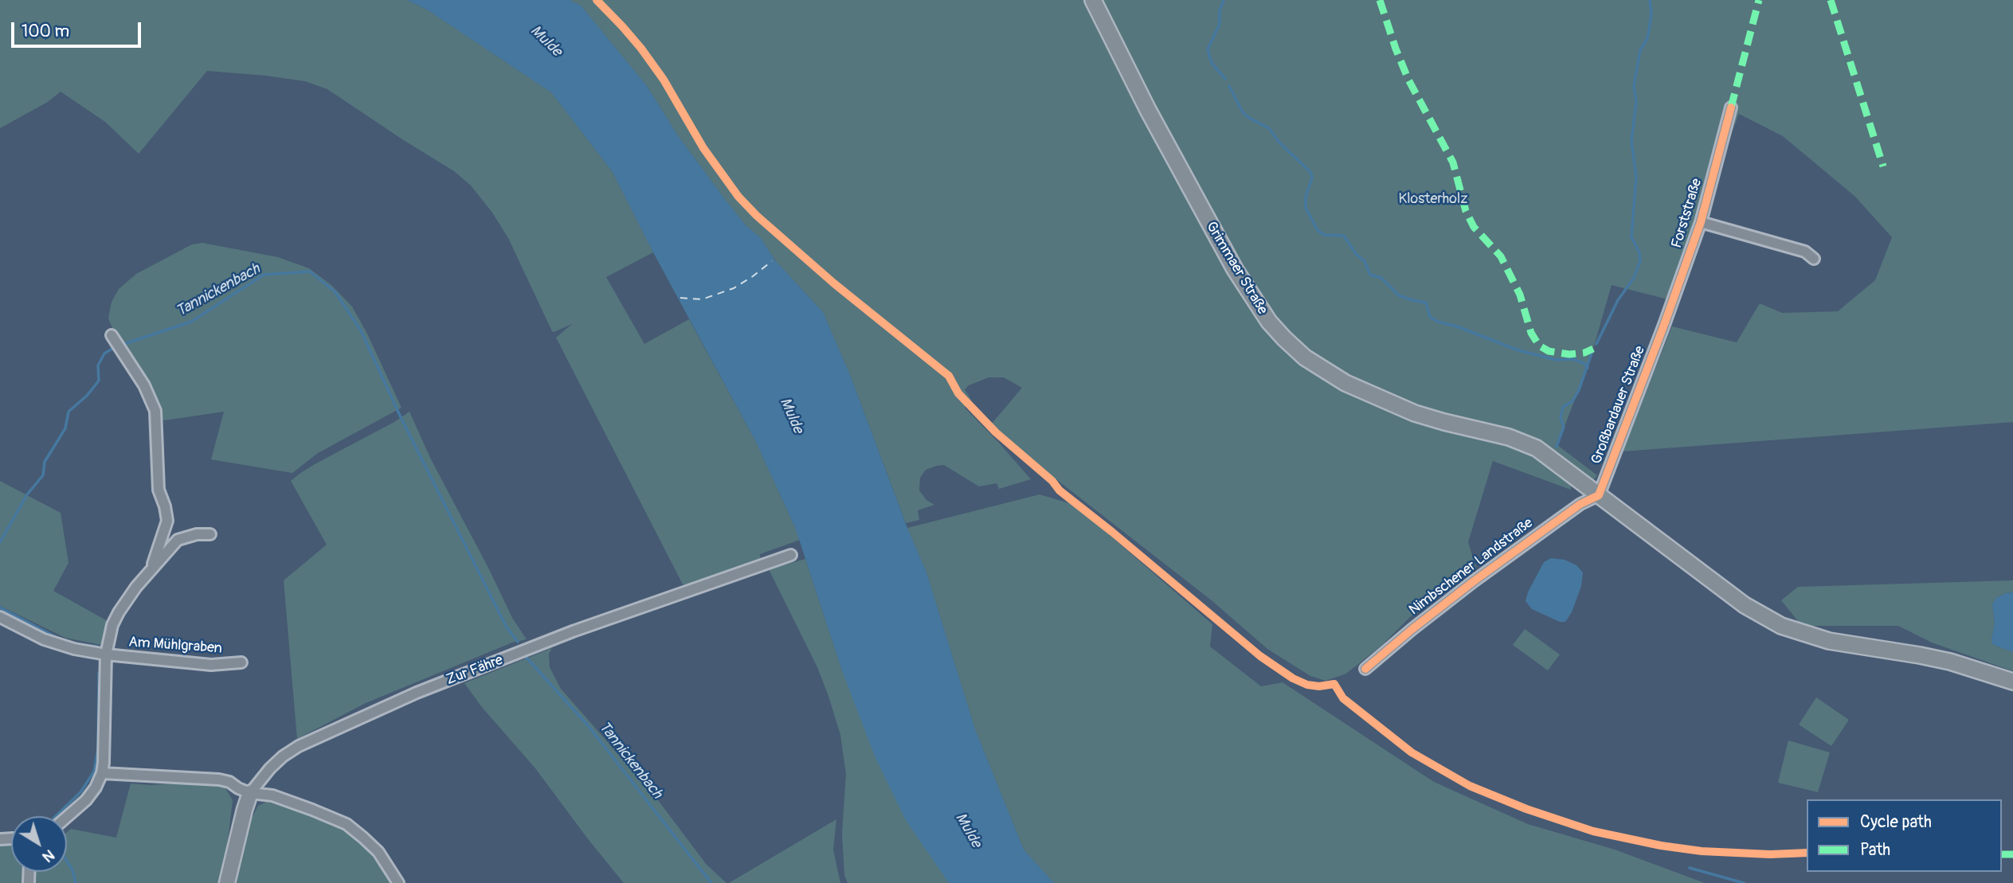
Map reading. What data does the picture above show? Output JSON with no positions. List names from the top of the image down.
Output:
{
  "streets": {
    "main road": ["Grimmaer Straße"],
    "street": [
      "Forststraße",
      "Großbardauer Straße",
      "Nimbschener Landstraße",
      "Am Mühlgraben",
      "Zur Fähre"
    ]
  },
  "crossings": [
    ["Forststraße", "Großbardauer Straße"],
    ["Grimmaer Straße", "Großbardauer Straße"],
    ["Grimmaer Straße", "Nimbschener Landstraße"],
    ["Großbardauer Straße", "Nimbschener Landstraße"]
  ],
  "water": ["Mulde", "Tannickenbach"],
  "parks": ["Klosterholz"],
  "legend": ["Cycle path", "Path"],
  "scale_bar": "100 m",
  "north": "bottom right"
}
